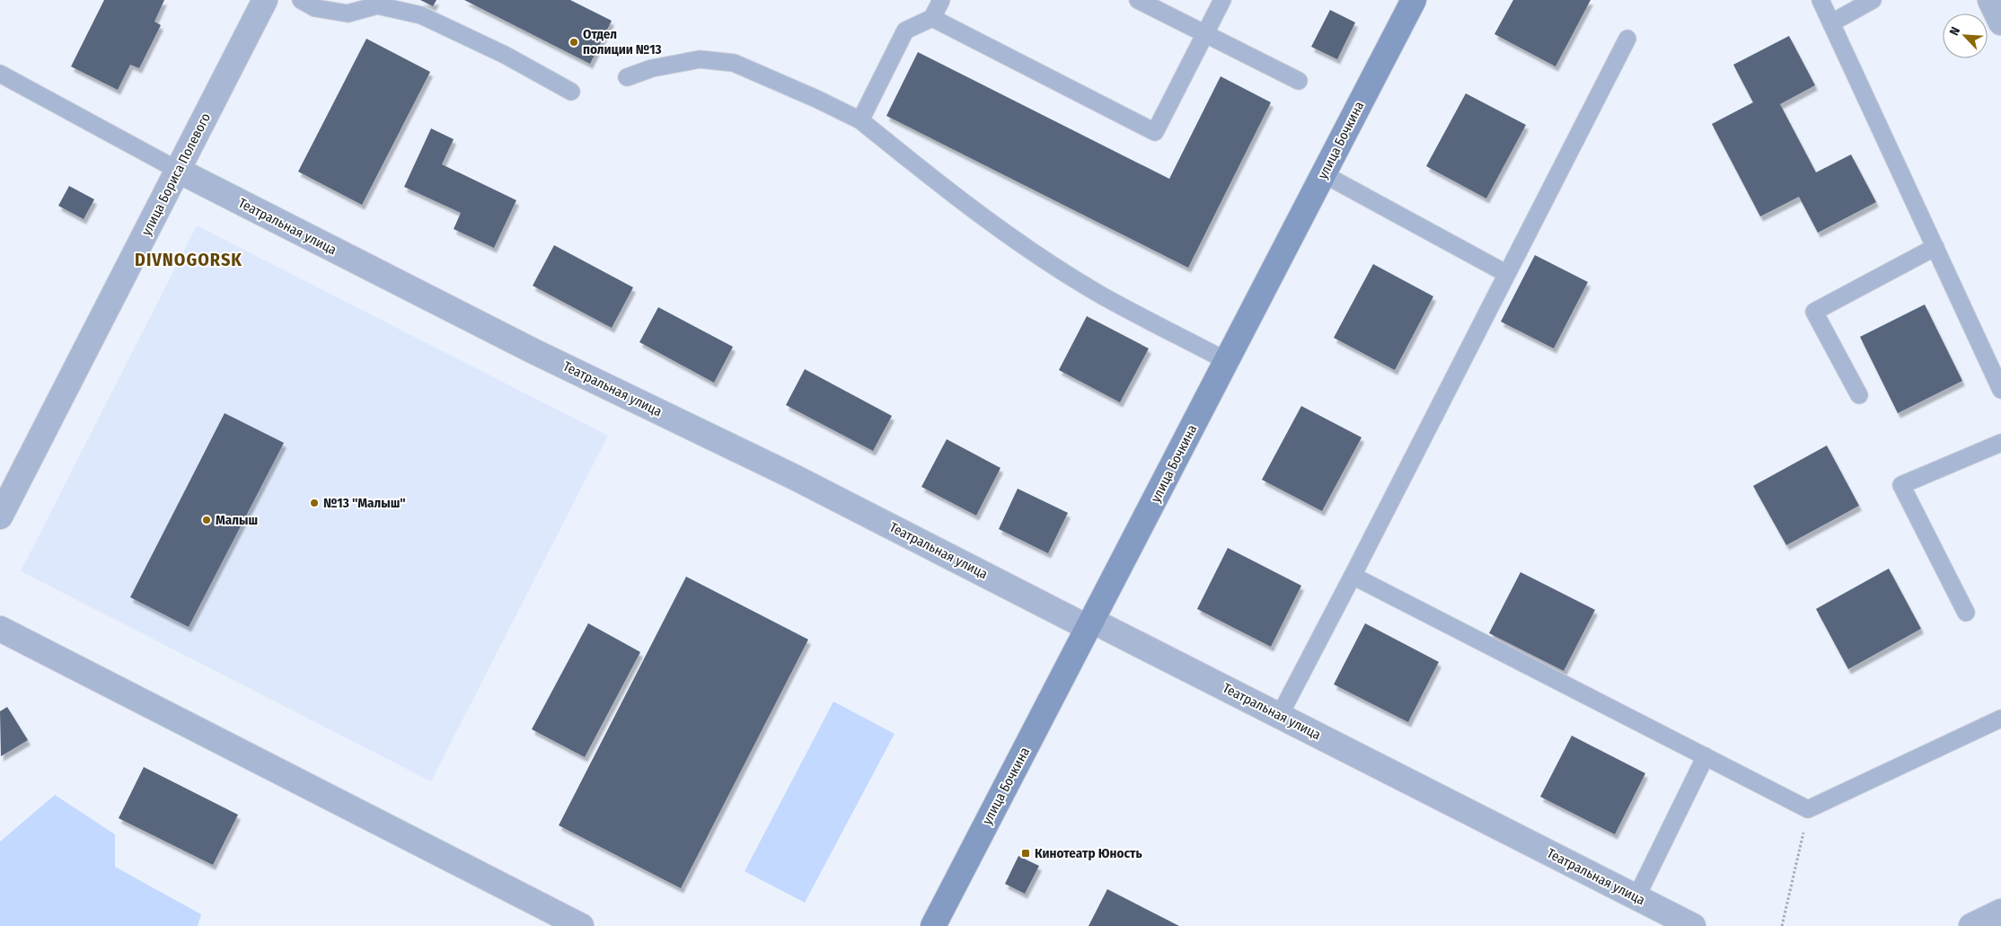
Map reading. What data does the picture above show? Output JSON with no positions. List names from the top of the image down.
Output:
{
  "streets": {
    "main road": ["улица Бочкина"],
    "street": ["улица Бориса Полевого", "Театральная улица"]
  },
  "crossings": [
    ["улица Бочкина", "Театральная улица"],
    ["улица Бориса Полевого", "Театральная улица"]
  ],
  "districts": ["DIVNOGORSK"],
  "places": {
    "other": ["Отдел полиции №13", "№13 \"Малыш\"", "Малыш"],
    "transit": ["Кинотеатр Юность"]
  },
  "north": "top left"
}
